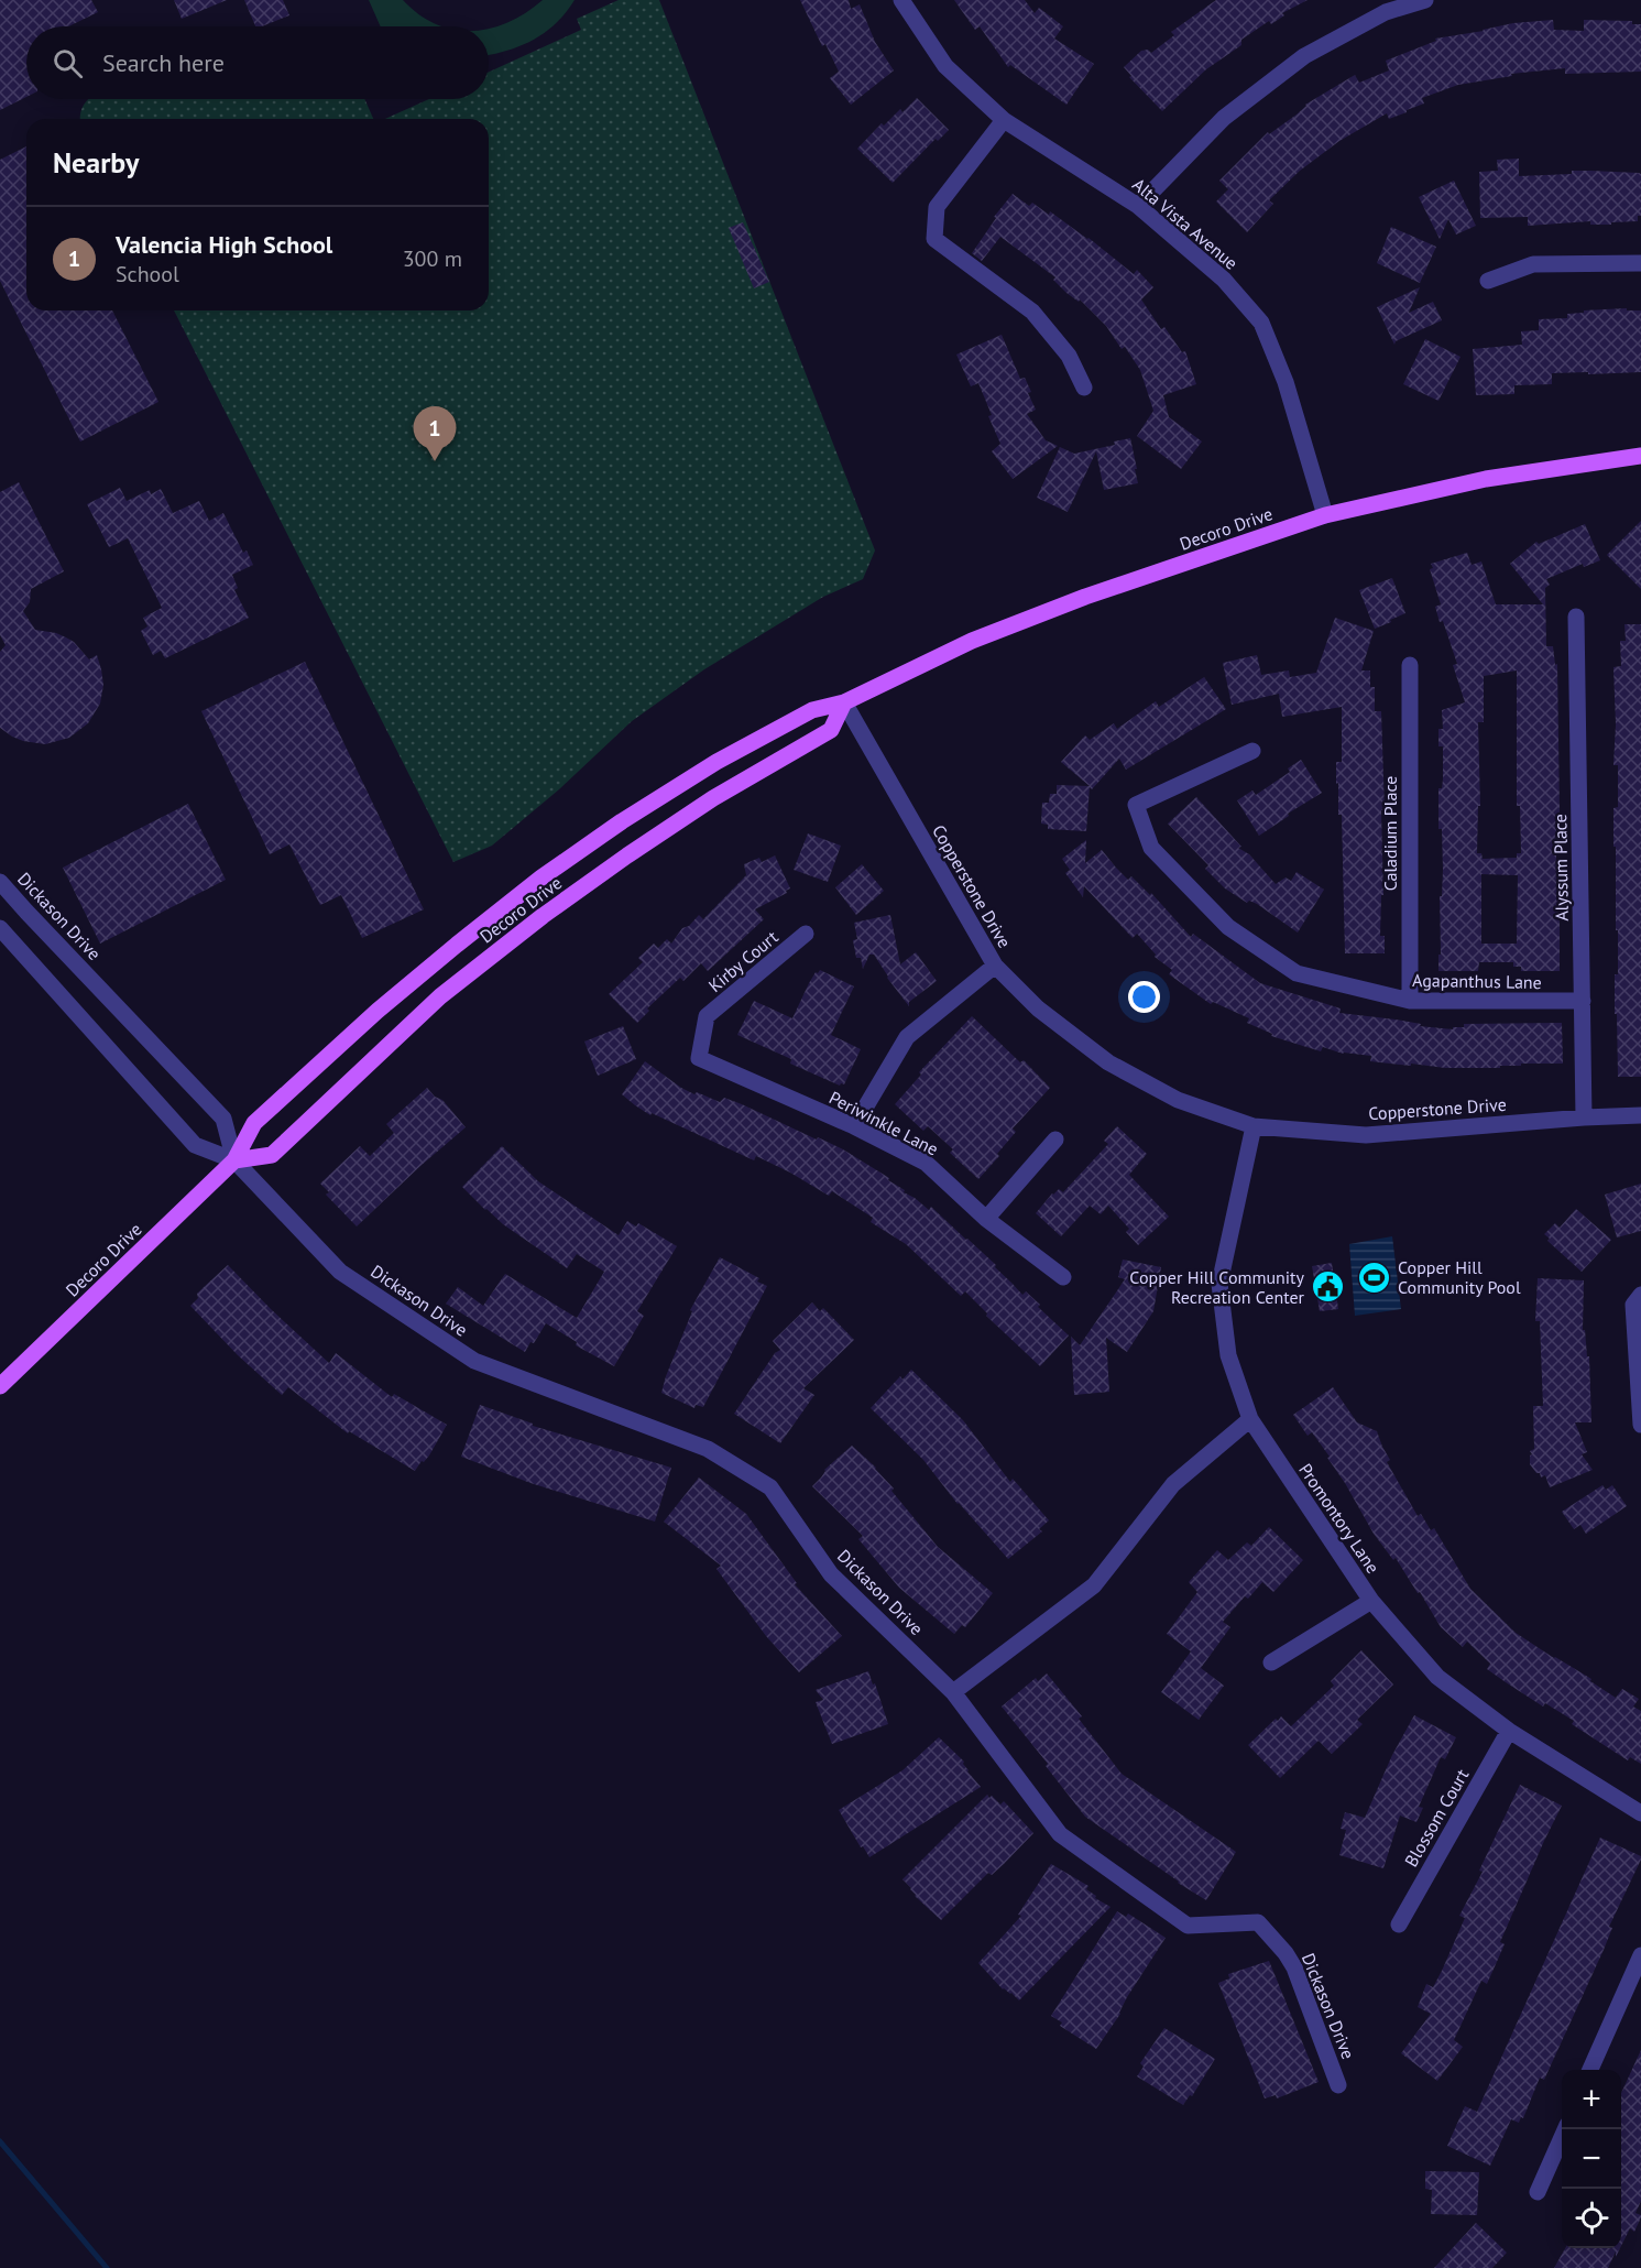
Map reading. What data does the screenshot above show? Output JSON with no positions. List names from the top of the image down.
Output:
{
  "streets": {
    "main road": ["Decoro Drive"],
    "street": [
      "Alta Vista Avenue",
      "Caladium Place",
      "Alyssum Place",
      "Copperstone Drive",
      "Dickason Drive",
      "Kirby Court",
      "Agapanthus Lane",
      "Periwinkle Lane",
      "Promontory Lane",
      "Blossom Court"
    ]
  },
  "crossings": [
    ["Alta Vista Avenue", "Decoro Drive"],
    ["Decoro Drive", "Copperstone Drive"],
    ["Decoro Drive", "Dickason Drive"],
    ["Caladium Place", "Agapanthus Lane"],
    ["Alyssum Place", "Copperstone Drive"],
    ["Alyssum Place", "Agapanthus Lane"],
    ["Copperstone Drive", "Promontory Lane"],
    ["Kirby Court", "Periwinkle Lane"],
    ["Promontory Lane", "Blossom Court"]
  ],
  "places": {
    "sports": ["Copper Hill Community Pool"],
    "public building": ["Copper Hill Community Recreation Center"]
  },
  "page": {
    "search": "Search here",
    "heading": "Nearby",
    "list": [
      {
        "mark": "1",
        "name": "Valencia High School",
        "note": "School",
        "value": "300 m"
      }
    ],
    "pins": "1",
    "map_buttons": ["+", "−"]
  }
}
